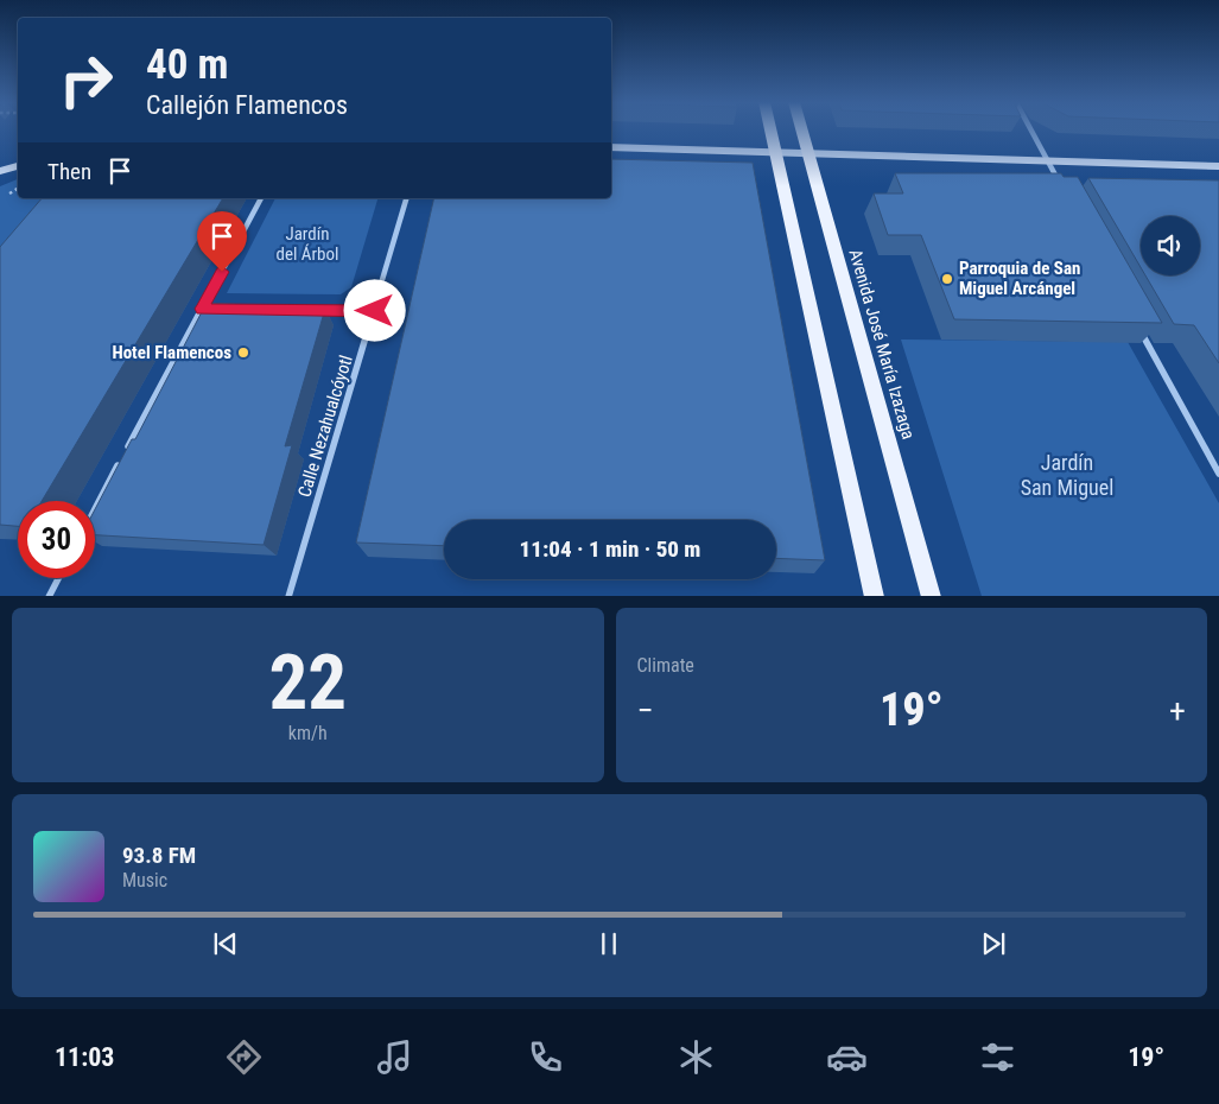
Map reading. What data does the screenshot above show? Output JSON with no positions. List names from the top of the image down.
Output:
{
  "streets": {
    "main road": ["Avenida José María Izazaga"],
    "street": ["Calle Nezahualcóyotl"]
  },
  "parks": ["Jardín del Árbol", "Jardín San Miguel"],
  "places": ["Parroquia de San Miguel Arcángel", "Hotel Flamencos"],
  "page": {
    "turn": ["40 m", "Callejón Flamencos"],
    "then": "Then",
    "limit": "30",
    "trip": "11:04 · 1 min · 50 m",
    "tile": [
      ["22", "km/h"],
      "Climate"
    ],
    "heat": ["−", "19°", "+"],
    "song": ["93.8 FM", "Music"],
    "tabs": ["11:03", "19°"]
  }
}
